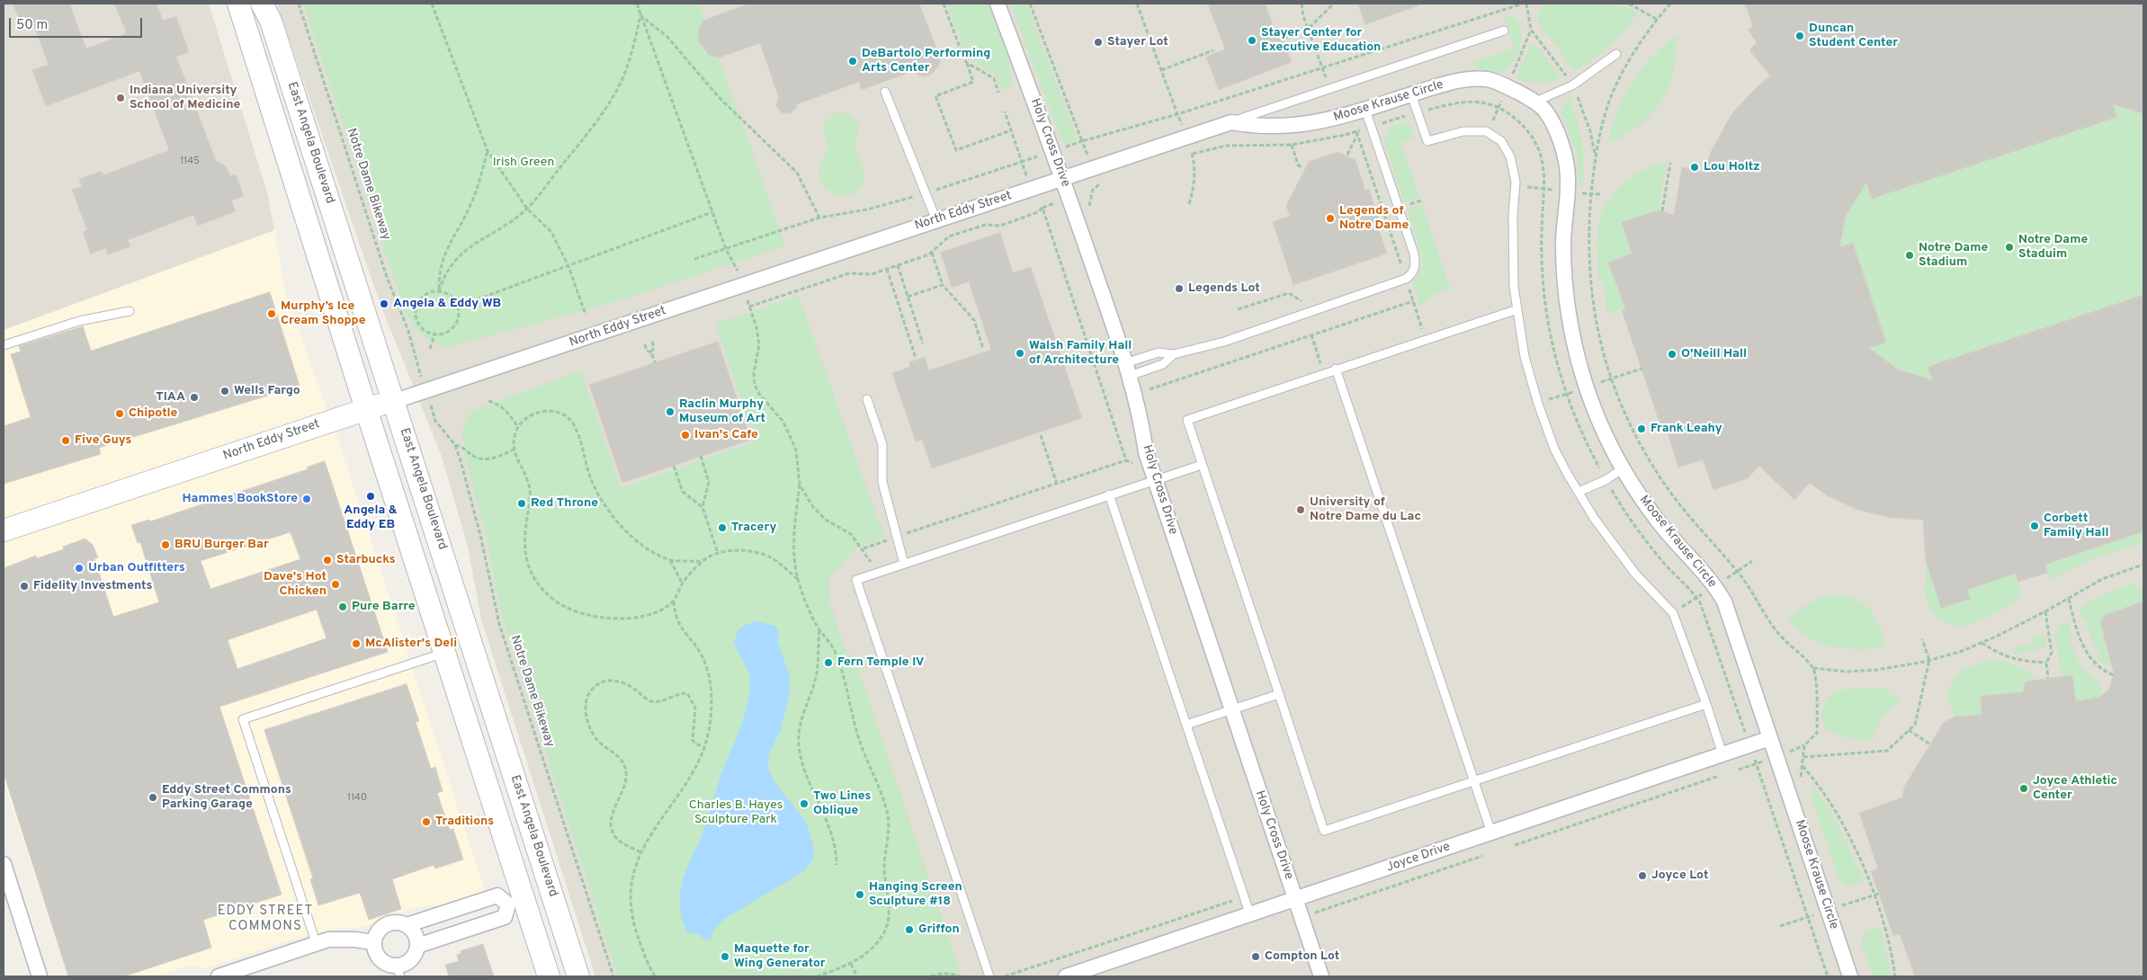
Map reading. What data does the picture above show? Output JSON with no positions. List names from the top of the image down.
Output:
{
  "streets": {
    "main road": ["East Angela Boulevard", "North Eddy Street"],
    "street": ["Moose Krause Circle", "Holy Cross Drive", "Joyce Drive"],
    "path": ["Notre Dame Bikeway"]
  },
  "crossings": [
    ["Moose Krause Circle", "North Eddy Street"],
    ["Moose Krause Circle", "Joyce Drive"],
    ["East Angela Boulevard", "North Eddy Street"],
    ["Holy Cross Drive", "North Eddy Street"],
    ["Holy Cross Drive", "Joyce Drive"]
  ],
  "districts": ["EDDY STREET COMMONS"],
  "parks": ["Irish Green", "Charles B. Hayes Sculpture Park"],
  "places": [
    "Duncan Student Center",
    "Stayer Center for Executive Education",
    "Stayer Lot",
    "DeBartolo Performing Arts Center",
    "Indiana University School of Medicine",
    "Lou Holtz",
    "Legends of Notre Dame",
    "Notre Dame Staduim",
    "Notre Dame Stadium",
    "Legends Lot",
    "Angela & Eddy WB",
    "Murphy’s Ice Cream Shoppe",
    "Walsh Family Hall of Architecture",
    "O'Neill Hall",
    "Wells Fargo",
    "TIAA",
    "Raclin Murphy Museum of Art",
    "Chipotle",
    "Frank Leahy",
    "Ivan's Cafe",
    "Five Guys",
    "Angela & Eddy EB",
    "Hammes BookStore",
    "Red Throne",
    "University of Notre Dame du Lac",
    "Corbett Family Hall",
    "Tracery",
    "BRU Burger Bar",
    "Starbucks",
    "Urban Outfitters",
    "Dave's Hot Chicken",
    "Fidelity Investments",
    "Pure Barre",
    "McAlister's Deli",
    "Fern Temple IV",
    "Joyce Athletic Center",
    "Eddy Street Commons Parking Garage",
    "Two Lines Oblique",
    "Traditions",
    "Joyce Lot",
    "Hanging Screen Sculpture #18",
    "Griffon",
    "Maquette for Wing Generator",
    "Compton Lot"
  ],
  "house_numbers": ["1145", "1140"],
  "scale_bar": "50 m"
}
